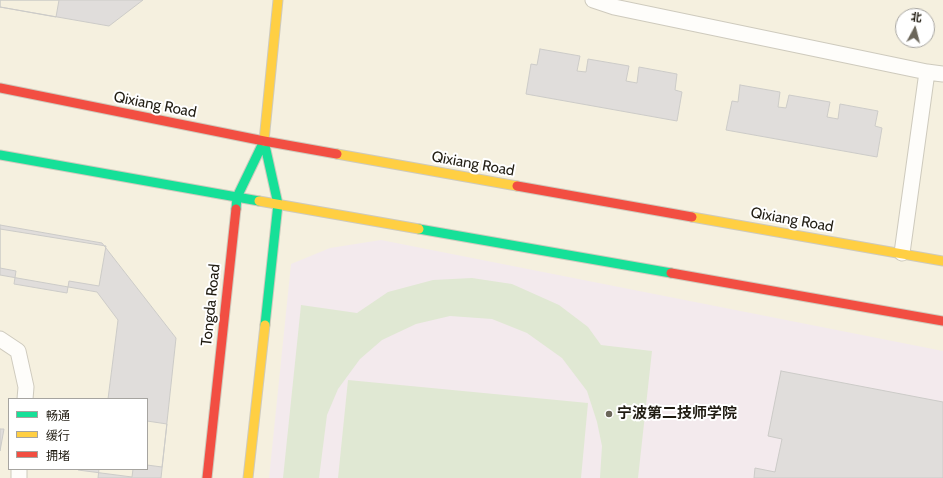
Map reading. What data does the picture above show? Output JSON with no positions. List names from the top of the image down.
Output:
{
  "streets": {
    "street": ["Qixiang Road", "Tongda Road"]
  },
  "crossings": [
    ["Qixiang Road", "Tongda Road"]
  ],
  "places": ["宁波第二技师学院"],
  "legend": ["畅通", "缓行", "拥堵"],
  "north": "top"
}
